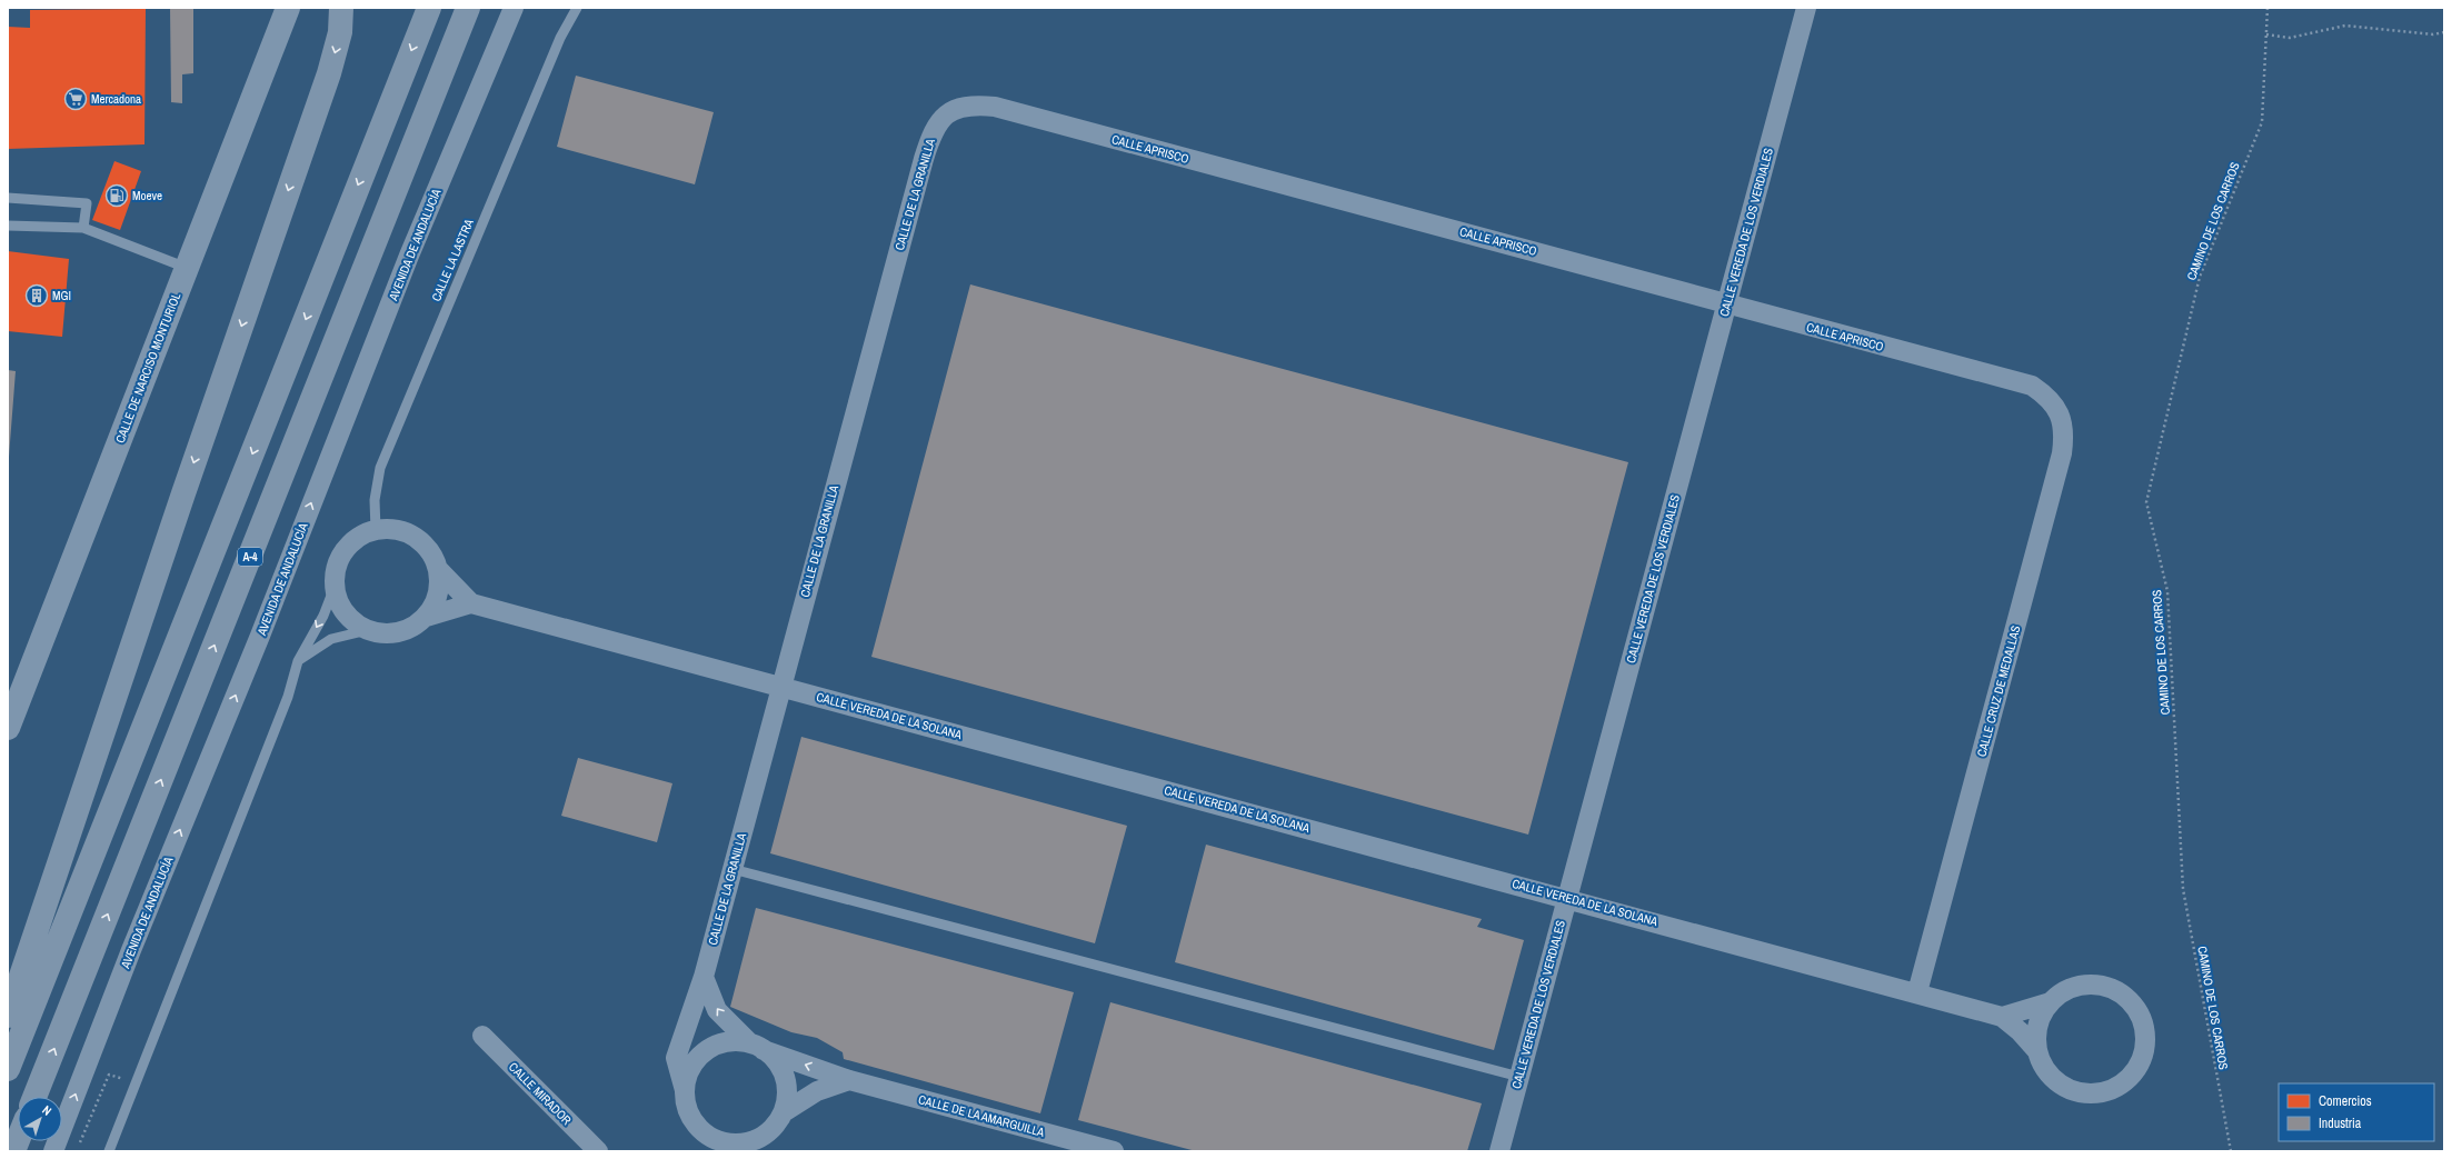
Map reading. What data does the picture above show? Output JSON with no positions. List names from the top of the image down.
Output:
{
  "streets": {
    "highway": ["A-4"],
    "street": [
      "CALLE APRISCO",
      "CALLE DE LA GRANILLA",
      "CALLE VEREDA DE LOS VERDIALES",
      "AVENIDA DE ANDALUCÍA",
      "CALLE DE NARCISO MONTURIOL",
      "CALLE CRUZ DE MEDALLAS",
      "CALLE VEREDA DE LA SOLANA",
      "CALLE MIRADOR",
      "CALLE DE LA AMARGUILLA"
    ],
    "lane": ["CALLE LA LASTRA"],
    "path": ["CAMINO DE LOS CARROS"]
  },
  "crossings": [
    ["CALLE APRISCO", "CALLE DE LA GRANILLA"],
    ["CALLE APRISCO", "CALLE VEREDA DE LOS VERDIALES"],
    ["CALLE APRISCO", "CALLE CRUZ DE MEDALLAS"],
    ["CALLE DE LA GRANILLA", "CALLE VEREDA DE LA SOLANA"],
    ["CALLE DE LA GRANILLA", "CALLE DE LA AMARGUILLA"],
    ["CALLE VEREDA DE LOS VERDIALES", "CALLE VEREDA DE LA SOLANA"],
    ["CALLE CRUZ DE MEDALLAS", "CALLE VEREDA DE LA SOLANA"]
  ],
  "one_way": ["AVENIDA DE ANDALUCÍA"],
  "places": {
    "supermarket": ["Mercadona"],
    "fuel station": ["Moeve"],
    "building": ["MGI"]
  },
  "legend": ["Comercios", "Industria"],
  "north": "top right"
}
